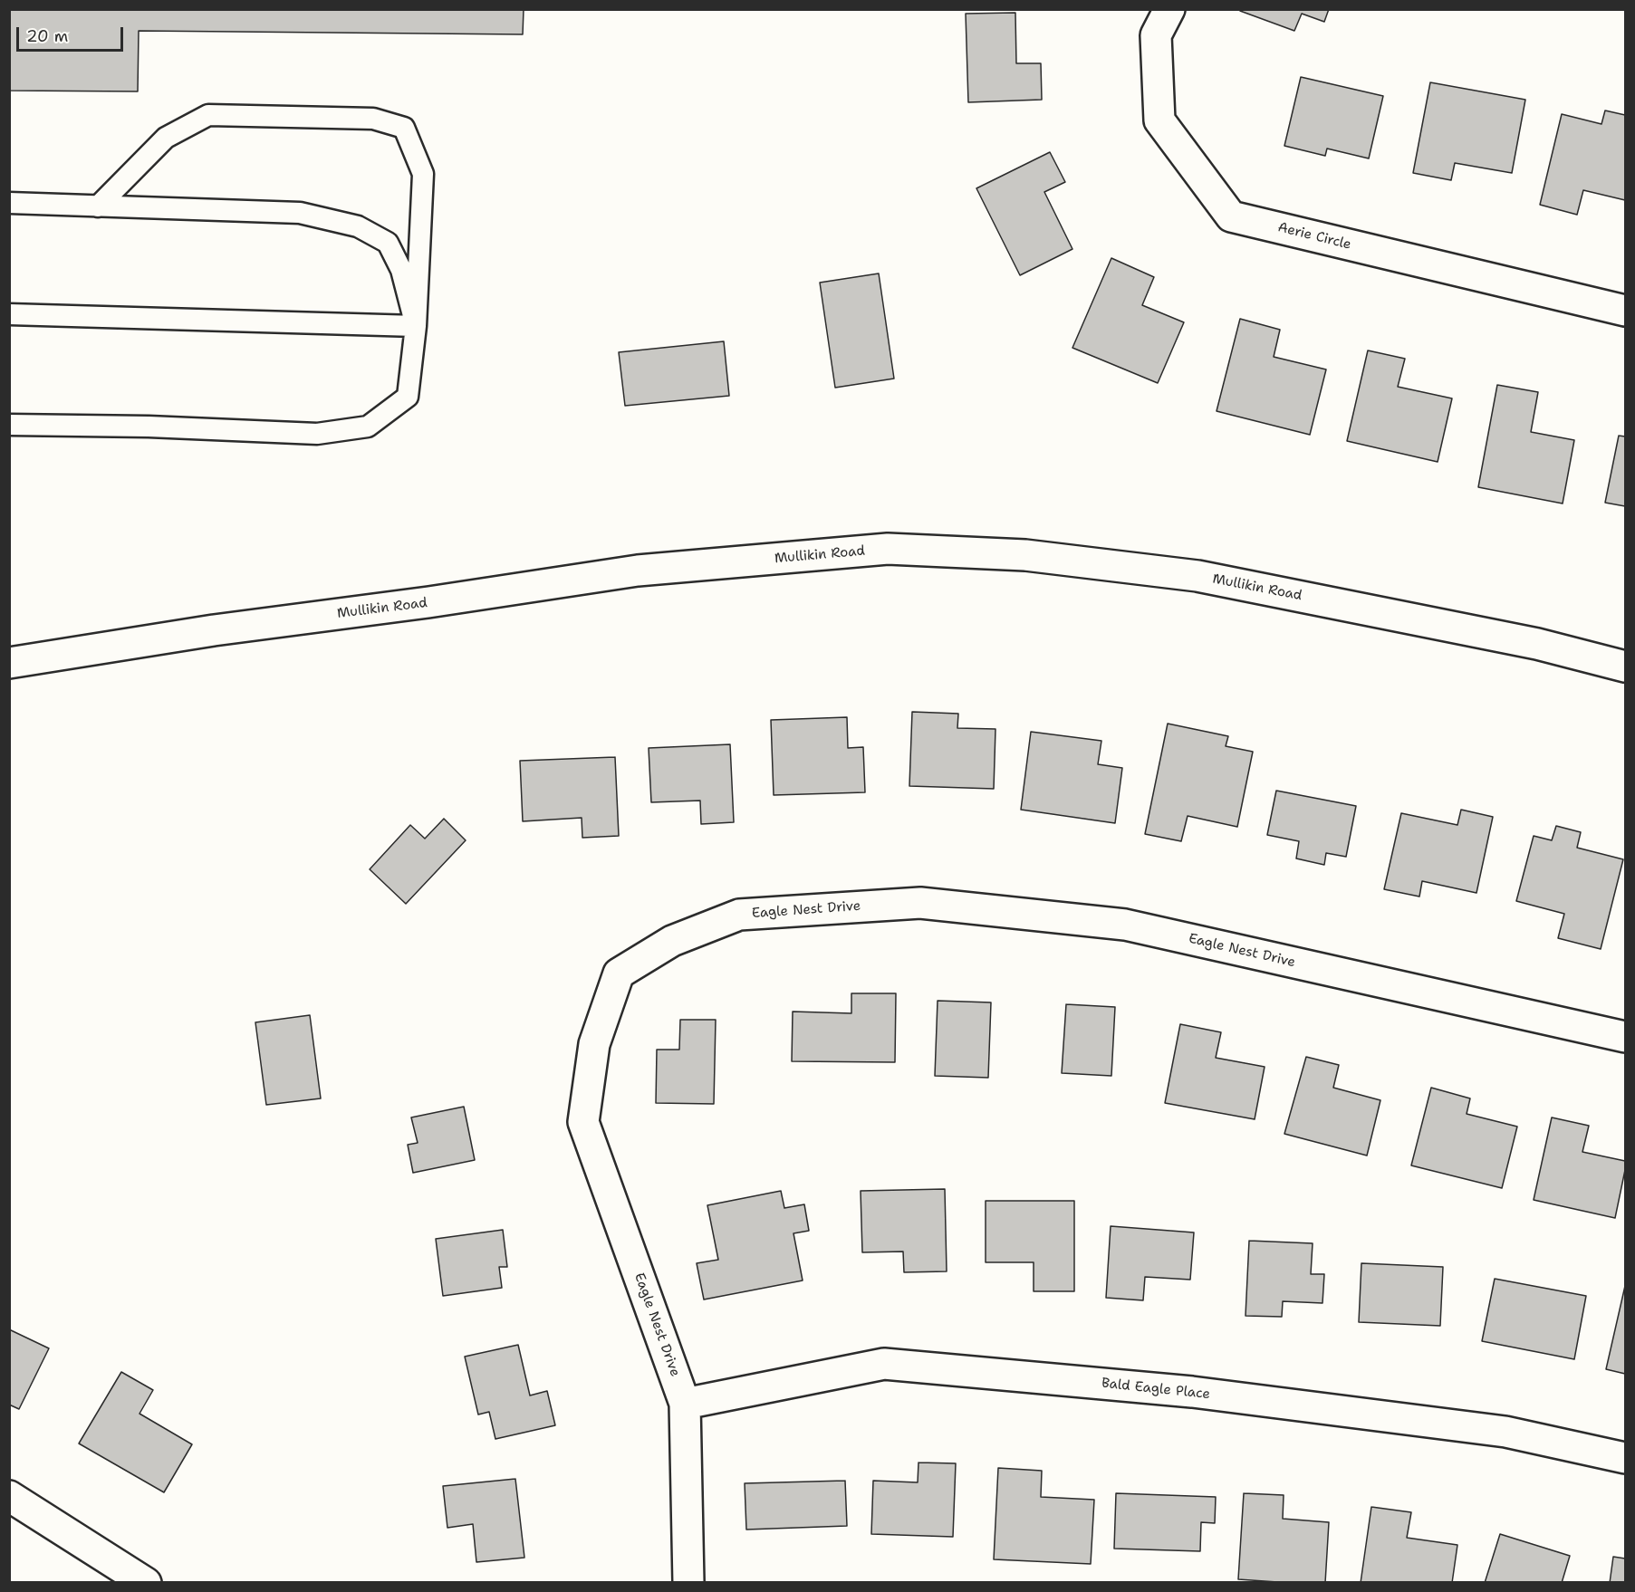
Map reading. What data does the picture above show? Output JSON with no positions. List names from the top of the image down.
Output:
{
  "streets": {
    "street": [
      "Aerie Circle",
      "Mullikin Road",
      "Eagle Nest Drive",
      "Bald Eagle Place"
    ]
  },
  "crossings": [
    ["Eagle Nest Drive", "Bald Eagle Place"]
  ],
  "scale_bar": "20 m"
}
